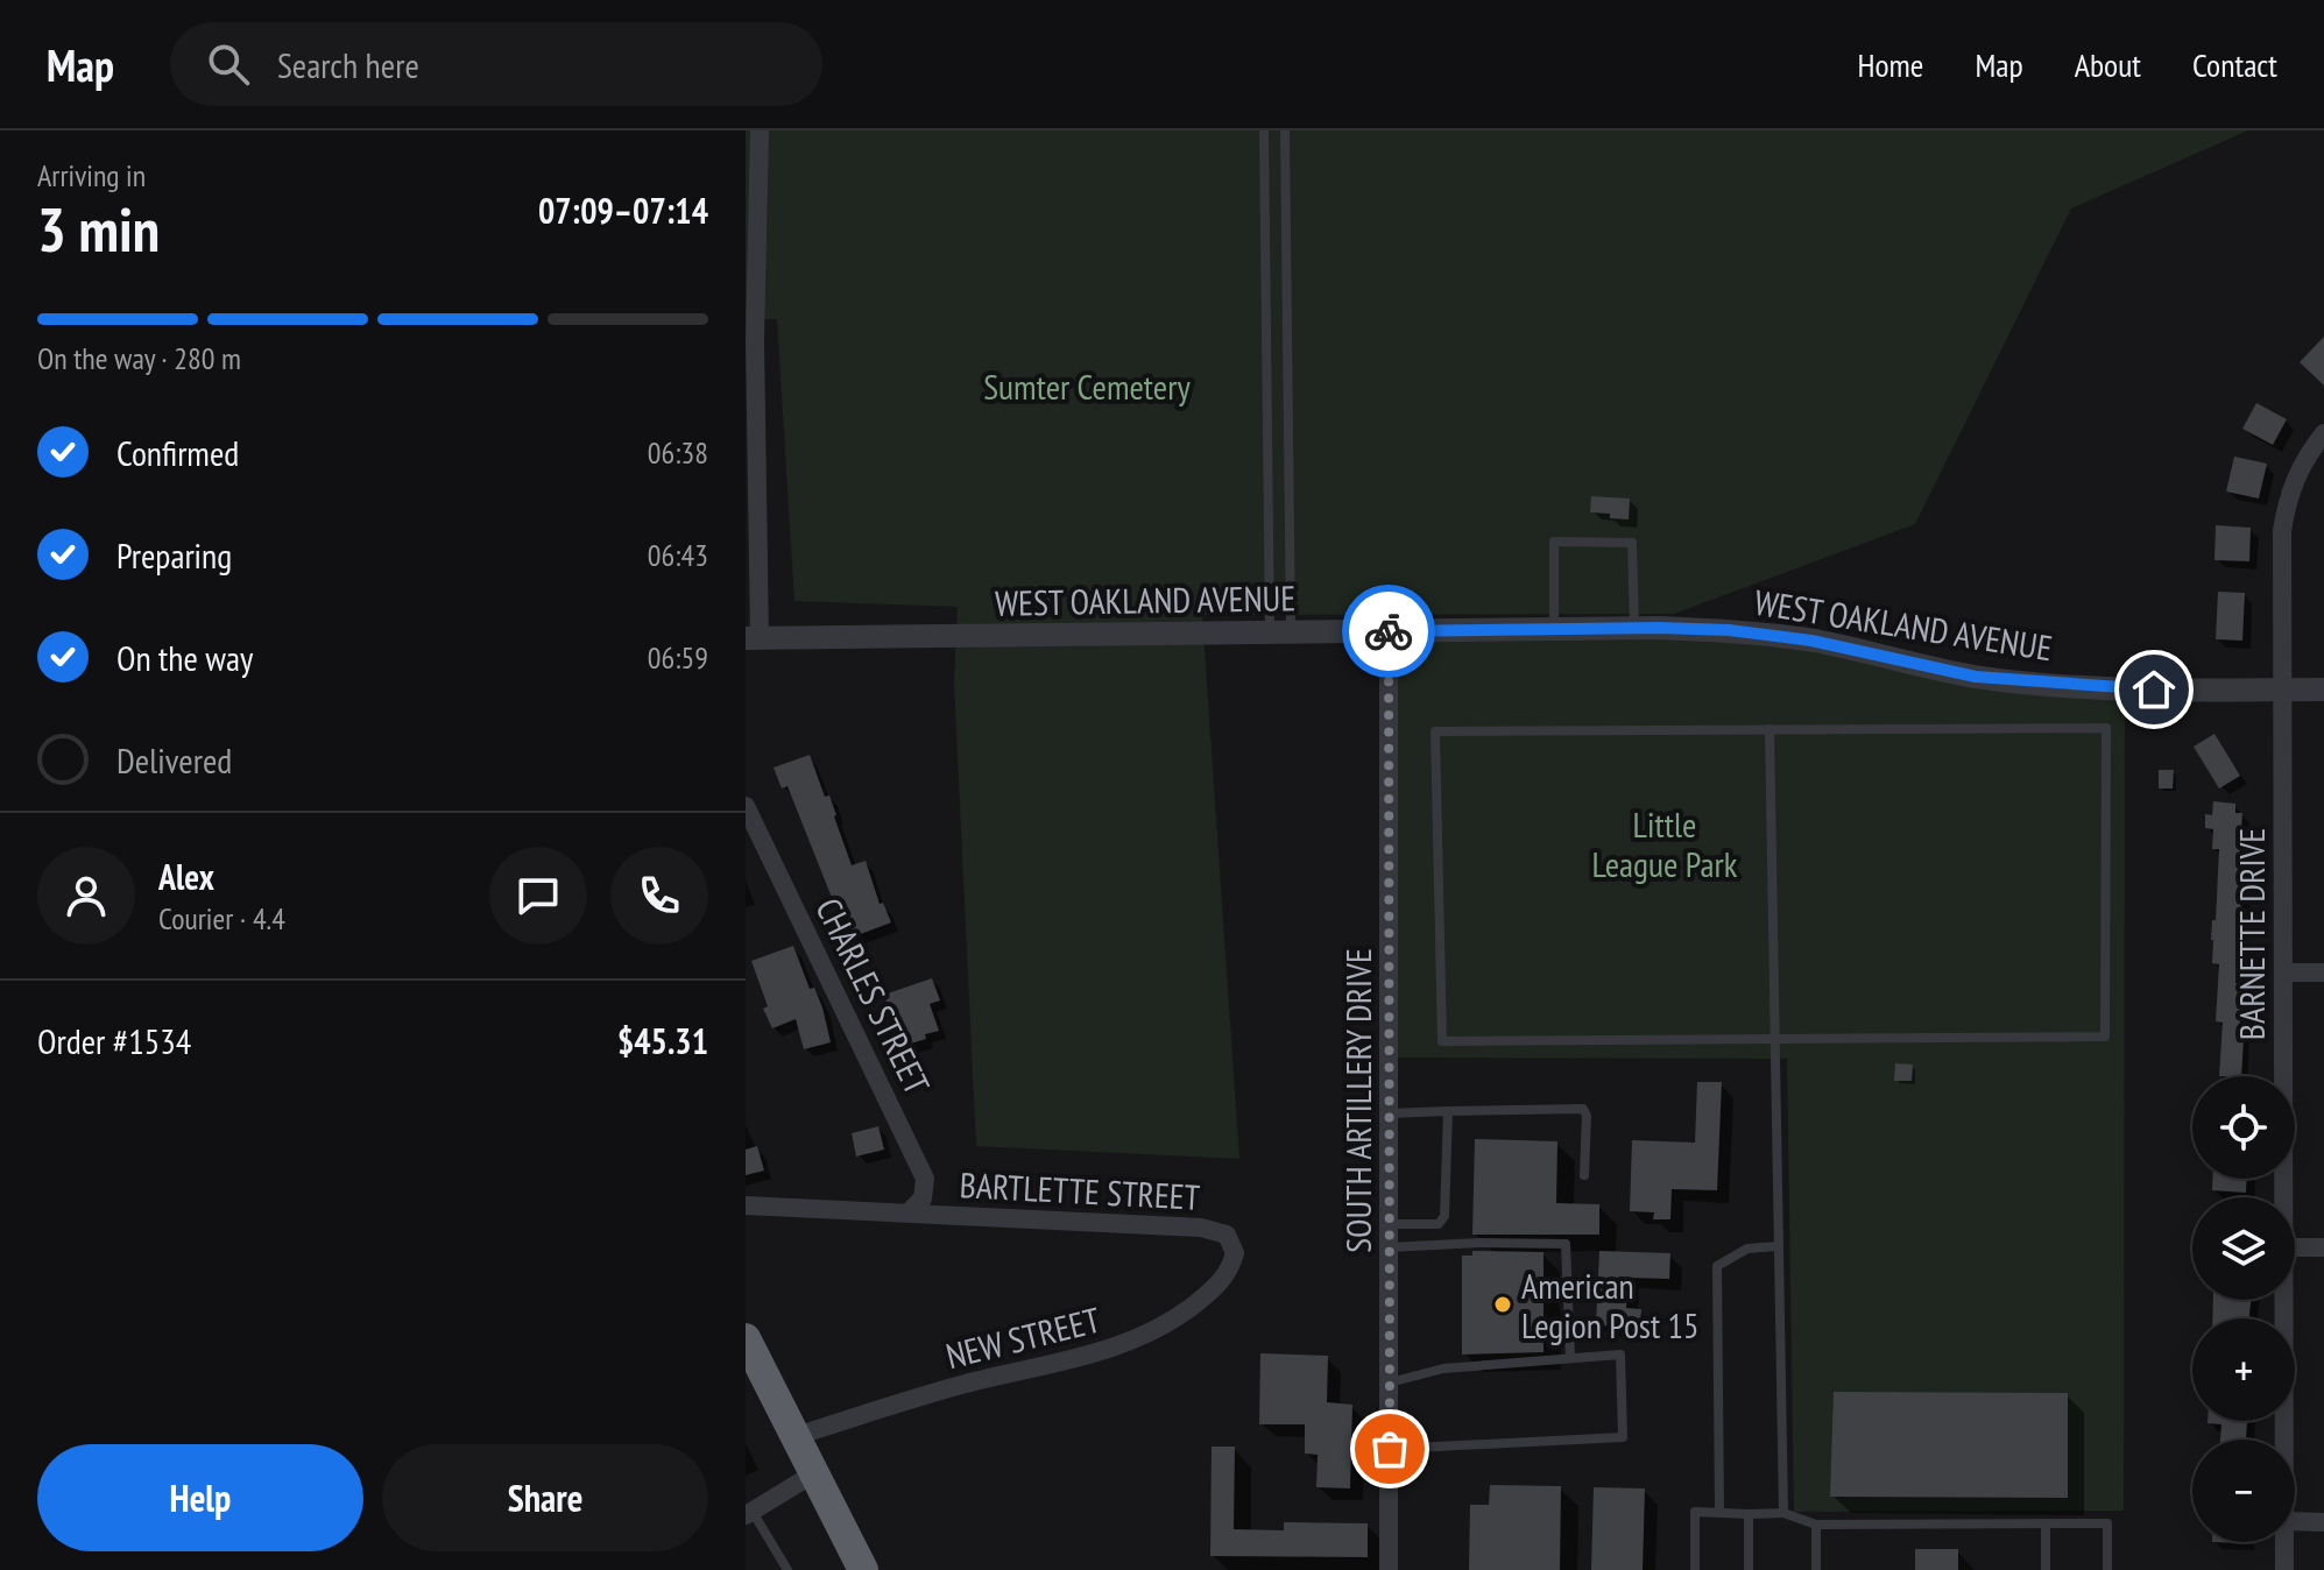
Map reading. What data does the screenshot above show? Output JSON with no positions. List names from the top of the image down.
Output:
{
  "streets": {
    "street": [
      "WEST OAKLAND AVENUE",
      "BARNETTE DRIVE",
      "CHARLES STREET",
      "SOUTH ARTILLERY DRIVE",
      "BARTLETTE STREET",
      "NEW STREET"
    ]
  },
  "crossings": [
    ["WEST OAKLAND AVENUE", "BARNETTE DRIVE"],
    ["WEST OAKLAND AVENUE", "SOUTH ARTILLERY DRIVE"],
    ["CHARLES STREET", "BARTLETTE STREET"],
    ["BARTLETTE STREET", "NEW STREET"]
  ],
  "parks": ["Sumter Cemetery", "Little League Park"],
  "places": ["American Legion Post 15"],
  "page": {
    "header": "Map",
    "search": "Search here",
    "nav": [
      "Home",
      "Map",
      "About",
      "Contact"
    ],
    "heading": ["3 min", "Arriving in", "07:09–07:14"],
    "panel": [
      "Alex",
      "Courier · 4.4",
      "Order #1534",
      "$45.31"
    ],
    "bar": "On the way · 280 m",
    "list": [
      ["Confirmed", "06:38"],
      ["Preparing", "06:43"],
      ["On the way", "06:59"],
      "Delivered"
    ],
    "map_buttons": ["+", "−"],
    "buttons": ["Help", "Share"]
  }
}
